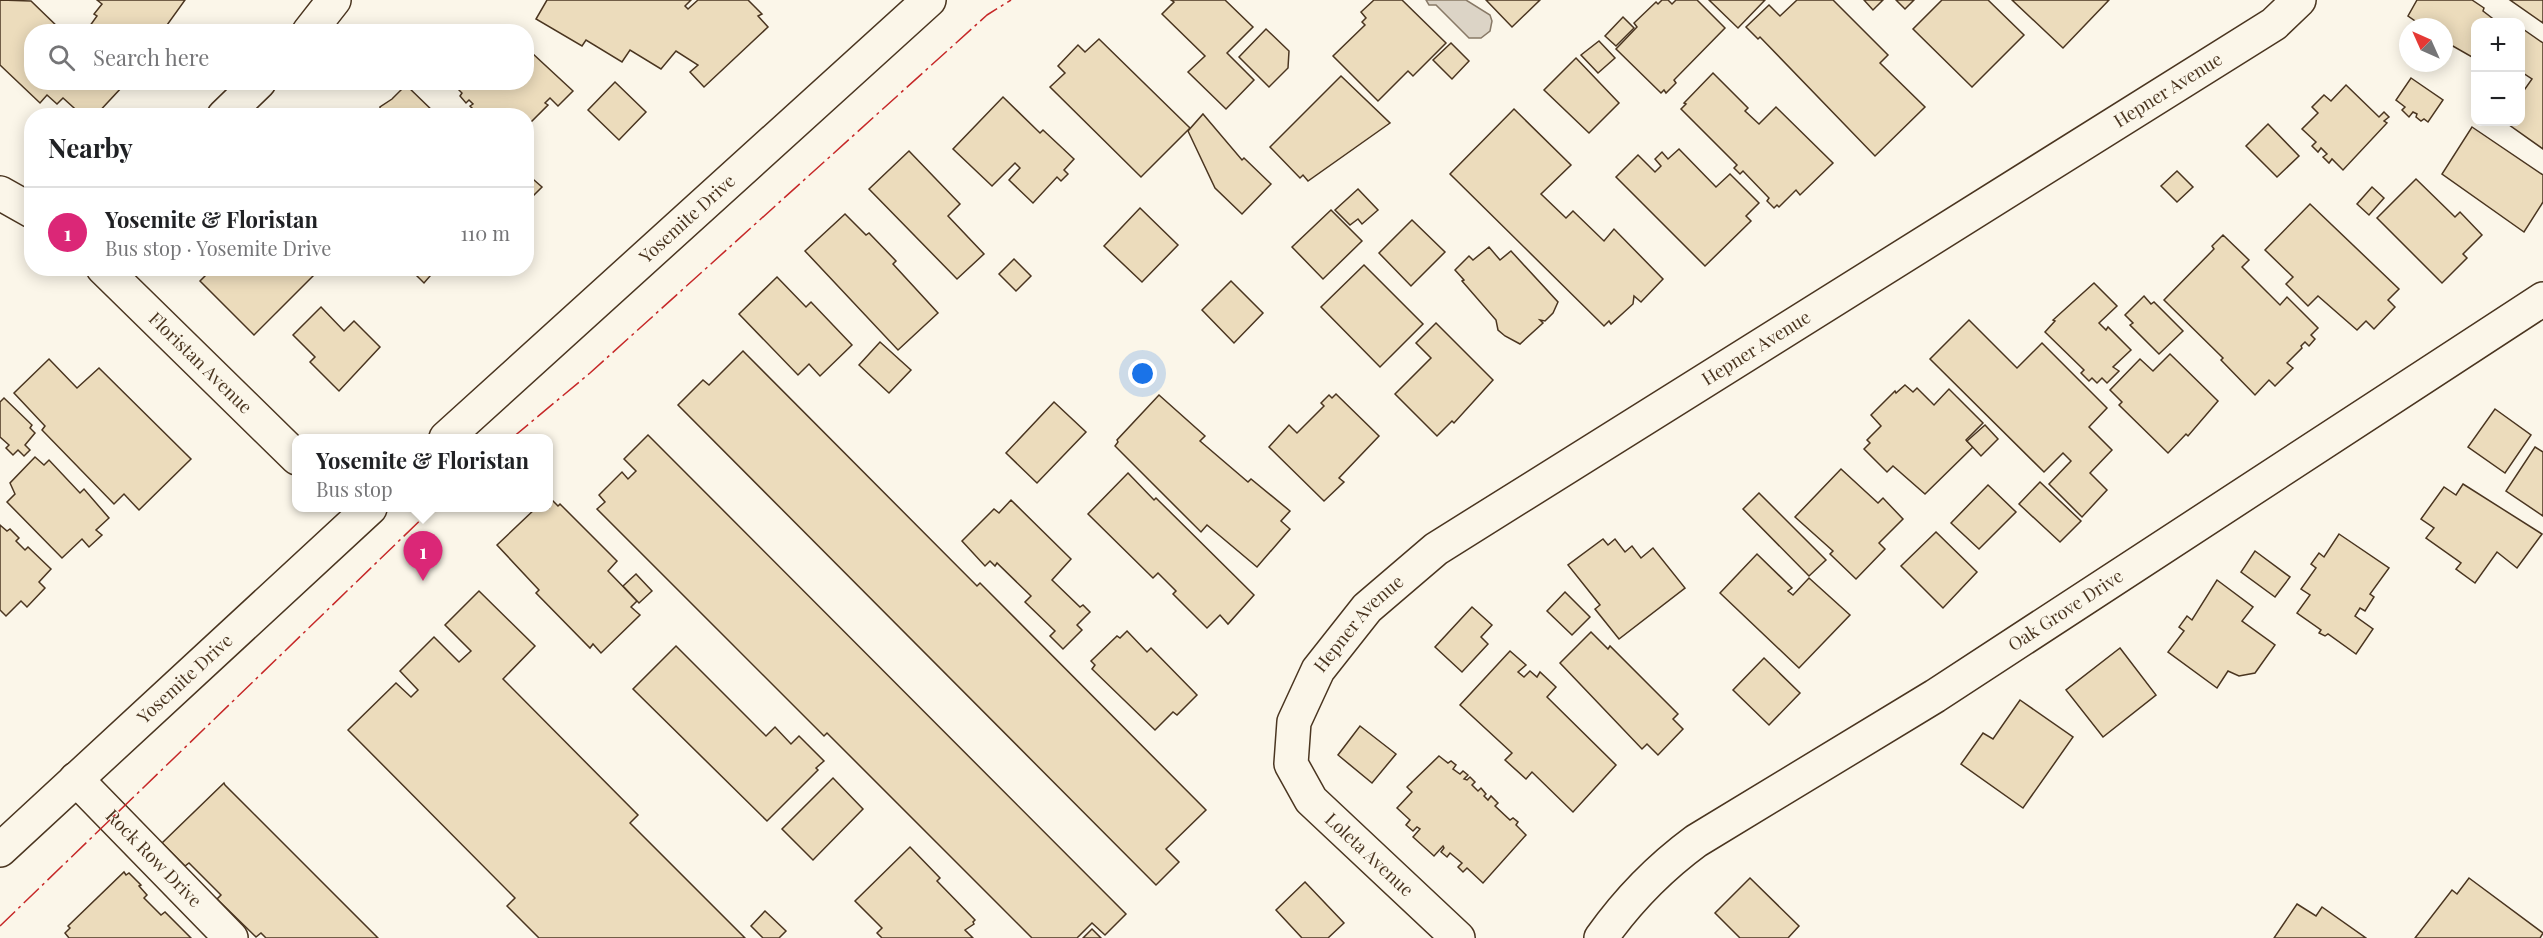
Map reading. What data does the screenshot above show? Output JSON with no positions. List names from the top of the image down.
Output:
{
  "streets": {
    "street": [
      "Hepner Avenue",
      "Yosemite Drive",
      "Floristan Avenue",
      "Oak Grove Drive",
      "Loleta Avenue",
      "Rock Row Drive"
    ]
  },
  "crossings": [
    ["Hepner Avenue", "Loleta Avenue"],
    ["Yosemite Drive", "Rock Row Drive"]
  ],
  "north": "top left",
  "page": {
    "map_buttons": ["+", "−"],
    "search": "Search here",
    "heading": "Nearby",
    "list": [
      {
        "mark": "1",
        "name": "Yosemite & Floristan",
        "note": "Bus stop · Yosemite Drive",
        "value": "110 m"
      }
    ],
    "popup": ["Yosemite & Floristan", "Bus stop"],
    "pins": "1"
  }
}
